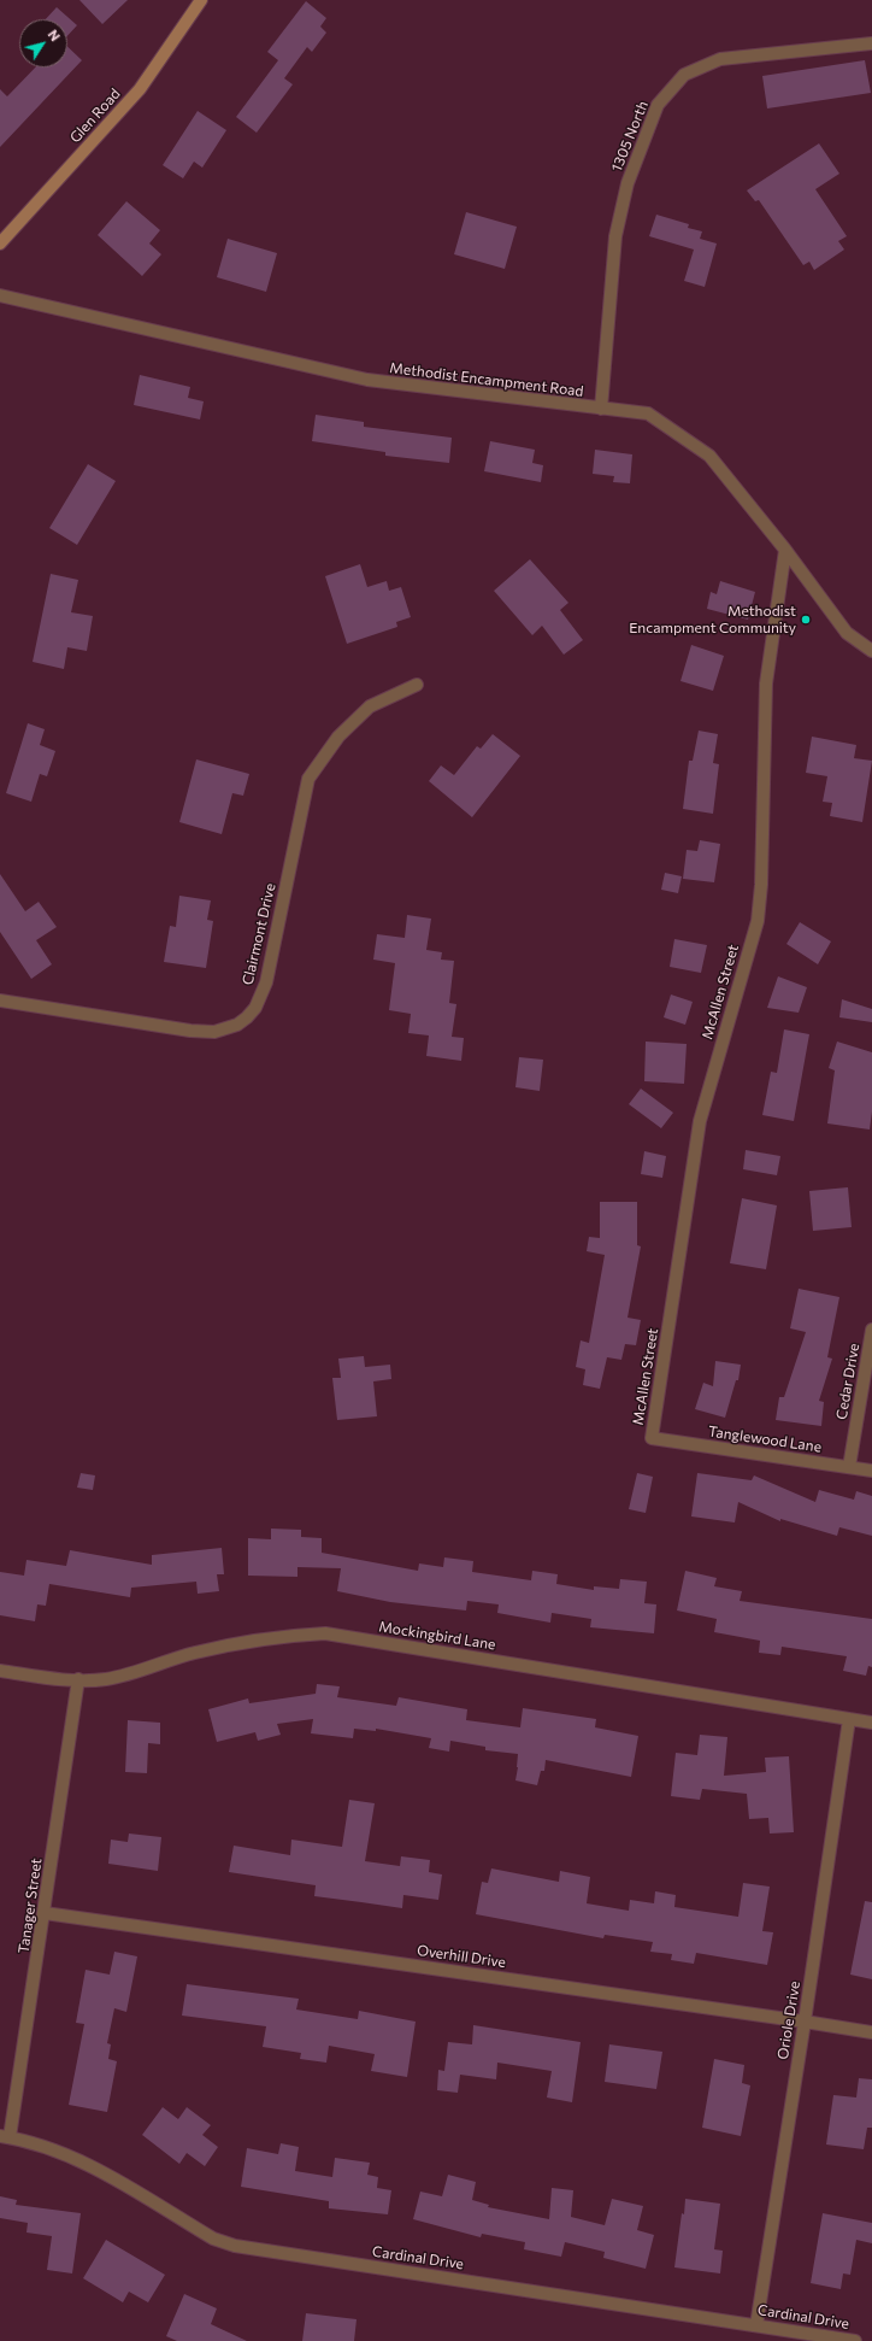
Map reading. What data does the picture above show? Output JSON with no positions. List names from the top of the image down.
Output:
{
  "streets": {
    "street": [
      "Glen Road",
      "1305 North",
      "Methodist Encampment Road",
      "Clairmont Drive",
      "McAllen Street",
      "Cedar Drive",
      "Tanglewood Lane",
      "Mockingbird Lane",
      "Tanager Street",
      "Overhill Drive",
      "Oriole Drive",
      "Cardinal Drive"
    ]
  },
  "crossings": [
    ["1305 North", "Methodist Encampment Road"],
    ["Methodist Encampment Road", "McAllen Street"],
    ["McAllen Street", "Tanglewood Lane"],
    ["Cedar Drive", "Tanglewood Lane"],
    ["Mockingbird Lane", "Tanager Street"],
    ["Mockingbird Lane", "Oriole Drive"],
    ["Tanager Street", "Overhill Drive"],
    ["Tanager Street", "Cardinal Drive"],
    ["Overhill Drive", "Oriole Drive"],
    ["Oriole Drive", "Cardinal Drive"]
  ],
  "places": ["Methodist Encampment Community"],
  "north": "top right"
}
